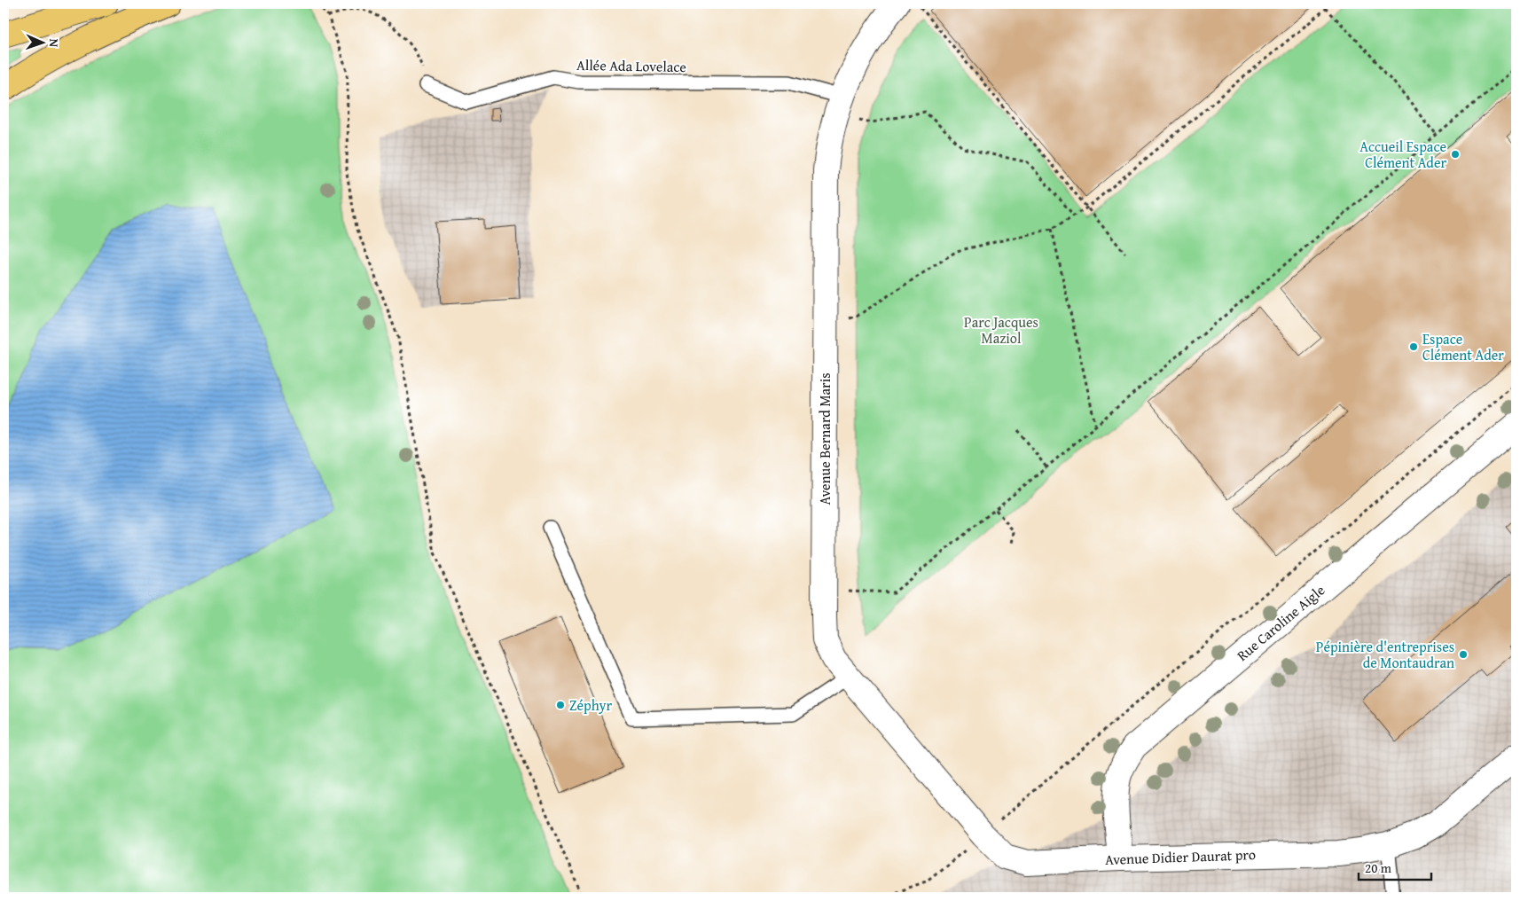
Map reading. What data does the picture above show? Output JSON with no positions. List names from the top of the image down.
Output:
{
  "streets": {
    "street": ["Avenue Bernard Maris", "Rue Caroline Aigle", "Avenue Didier Daurat pro"],
    "lane": ["Allée Ada Lovelace"]
  },
  "crossings": [
    ["Allée Ada Lovelace", "Avenue Bernard Maris"],
    ["Avenue Bernard Maris", "Avenue Didier Daurat pro"],
    ["Rue Caroline Aigle", "Avenue Didier Daurat pro"]
  ],
  "parks": ["Parc Jacques Maziol"],
  "places": [
    "Accueil Espace Clément Ader",
    "Espace Clément Ader",
    "Pépinière d'entreprises de Montaudran",
    "Zéphyr"
  ],
  "scale_bar": "20 m",
  "north": "right"
}
